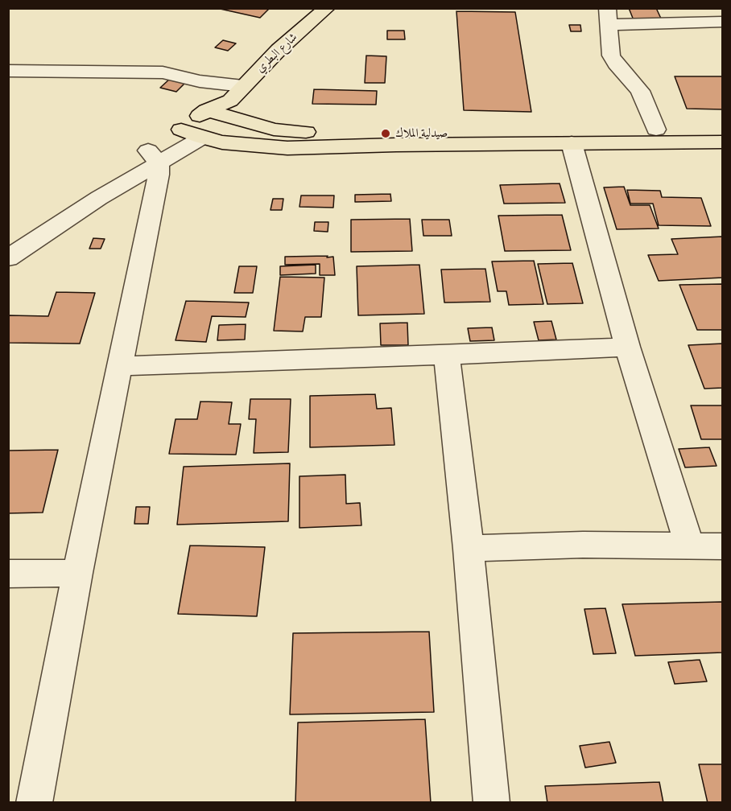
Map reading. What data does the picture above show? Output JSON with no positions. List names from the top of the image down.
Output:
{
  "streets": {
    "main road": ["شارع البطري"]
  },
  "places": ["صيدلية الملاك"]
}
